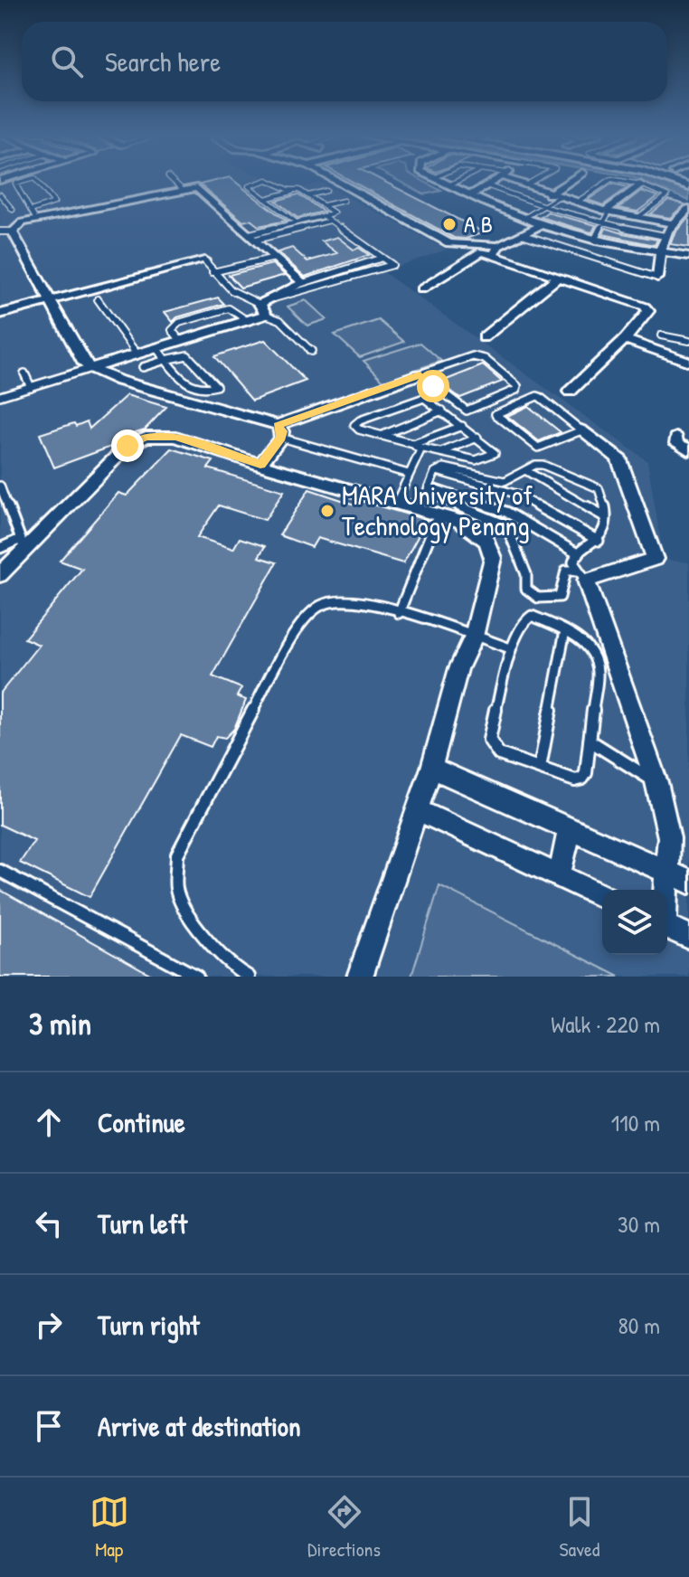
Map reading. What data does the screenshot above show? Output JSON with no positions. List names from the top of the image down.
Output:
{
  "places": ["A B", "MARA University of Technology Penang"],
  "page": {
    "search": "Search here",
    "heading": ["3 min", "Walk · 220 m"],
    "list": [
      ["Continue", "110 m"],
      ["Turn left", "30 m"],
      ["Turn right", "80 m"],
      "Arrive at destination"
    ],
    "nav": ["Map", "Directions", "Saved"]
  }
}
